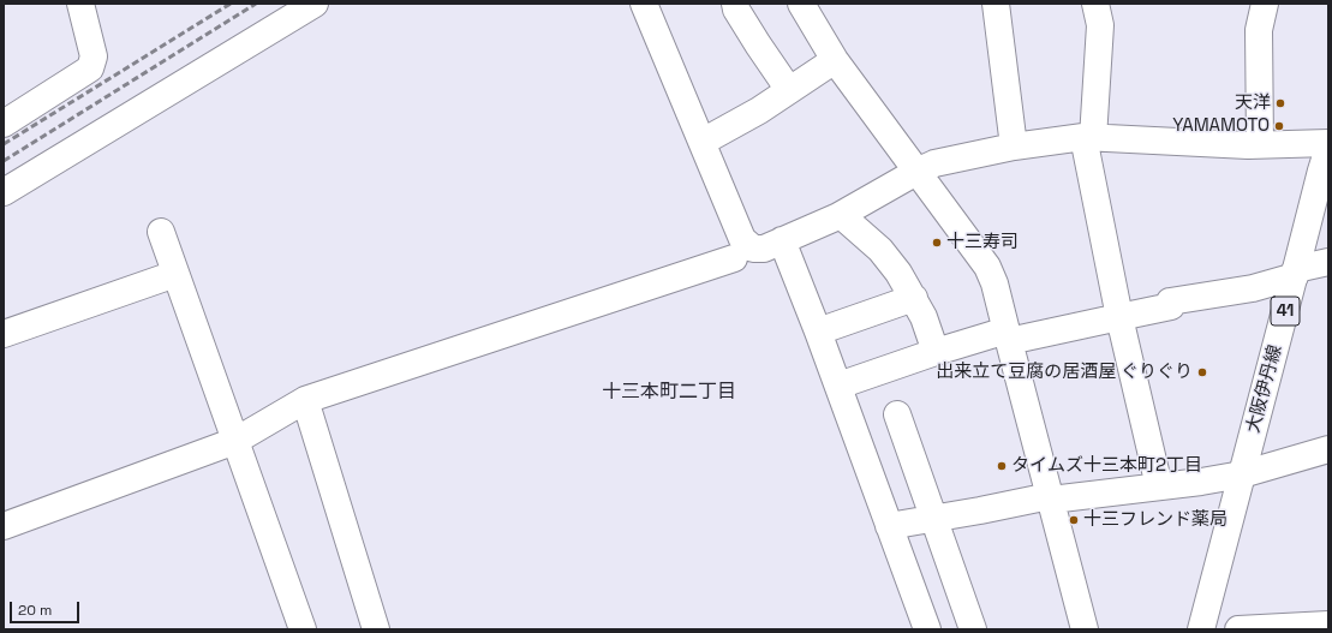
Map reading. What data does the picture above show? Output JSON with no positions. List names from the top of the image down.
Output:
{
  "streets": {
    "street": ["41", "大阪伊丹線"]
  },
  "districts": ["十三本町二丁目"],
  "places": [
    "天洋",
    "YAMAMOTO",
    "十三寿司",
    "出来立て豆腐の居酒屋 ぐりぐり",
    "タイムズ十三本町2丁目",
    "十三フレンド薬局"
  ],
  "scale_bar": "20 m"
}
